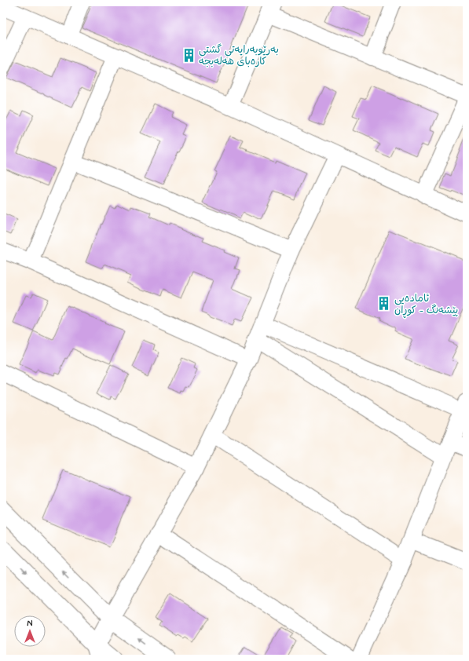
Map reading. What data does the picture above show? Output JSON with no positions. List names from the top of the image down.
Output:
{
  "places": {
    "building": ["بەرێوبەرایەتی گشتی کارەبای هەلەبجە", "ئامادەیی پێشەنگ - کوڕان"]
  },
  "north": "top"
}
